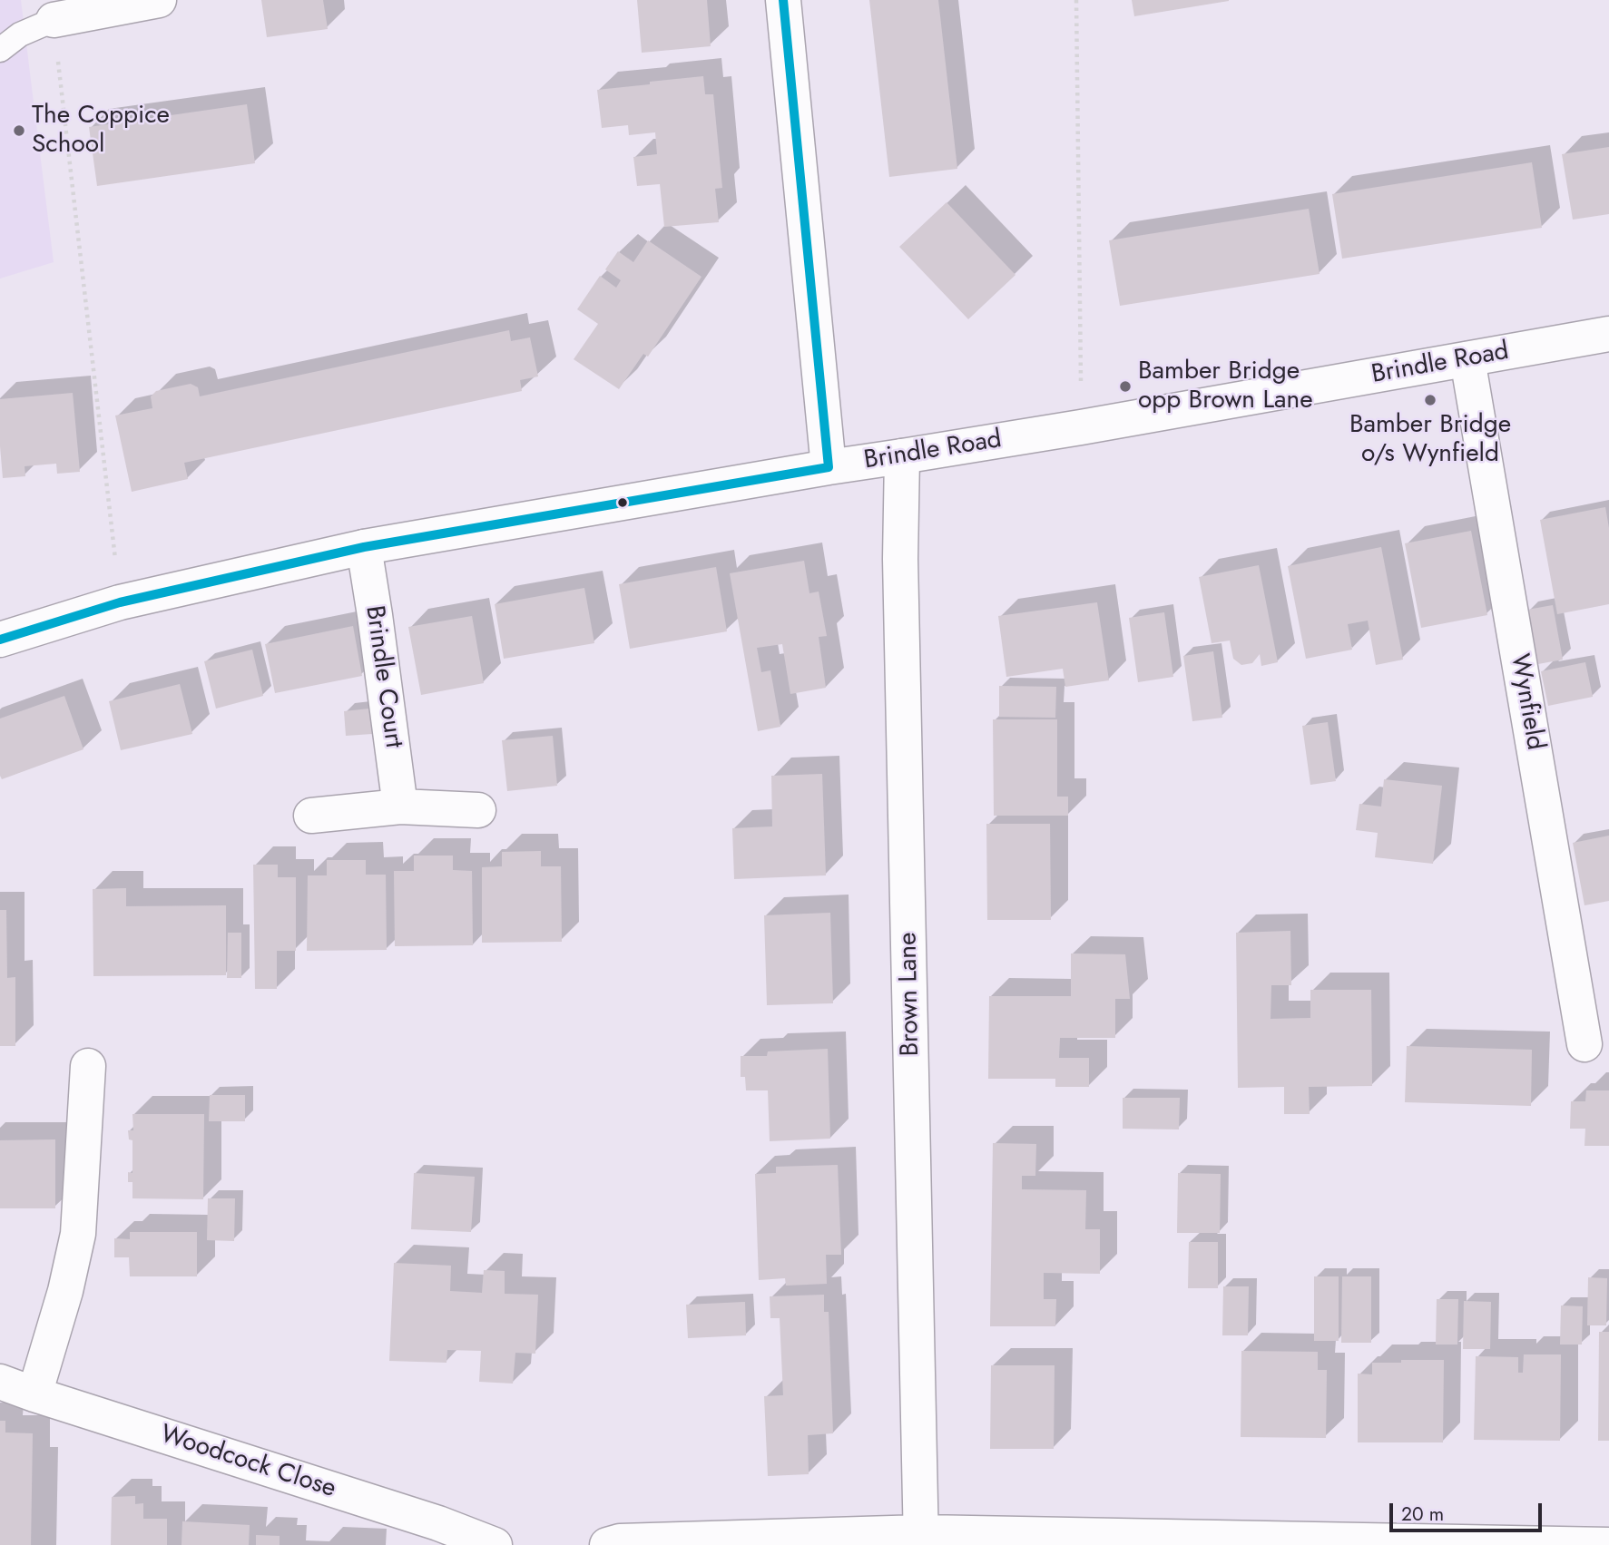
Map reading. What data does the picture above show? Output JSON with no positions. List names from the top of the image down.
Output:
{
  "streets": {
    "street": [
      "Brindle Road",
      "Brindle Court",
      "Wynfield",
      "Brown Lane",
      "Woodcock Close"
    ]
  },
  "crossings": [
    ["Brindle Road", "Brindle Court"],
    ["Brindle Road", "Wynfield"],
    ["Brindle Road", "Brown Lane"]
  ],
  "places": ["The Coppice School", "Bamber Bridge opp Brown Lane", "Bamber Bridge o/s Wynfield"],
  "scale_bar": "20 m"
}
